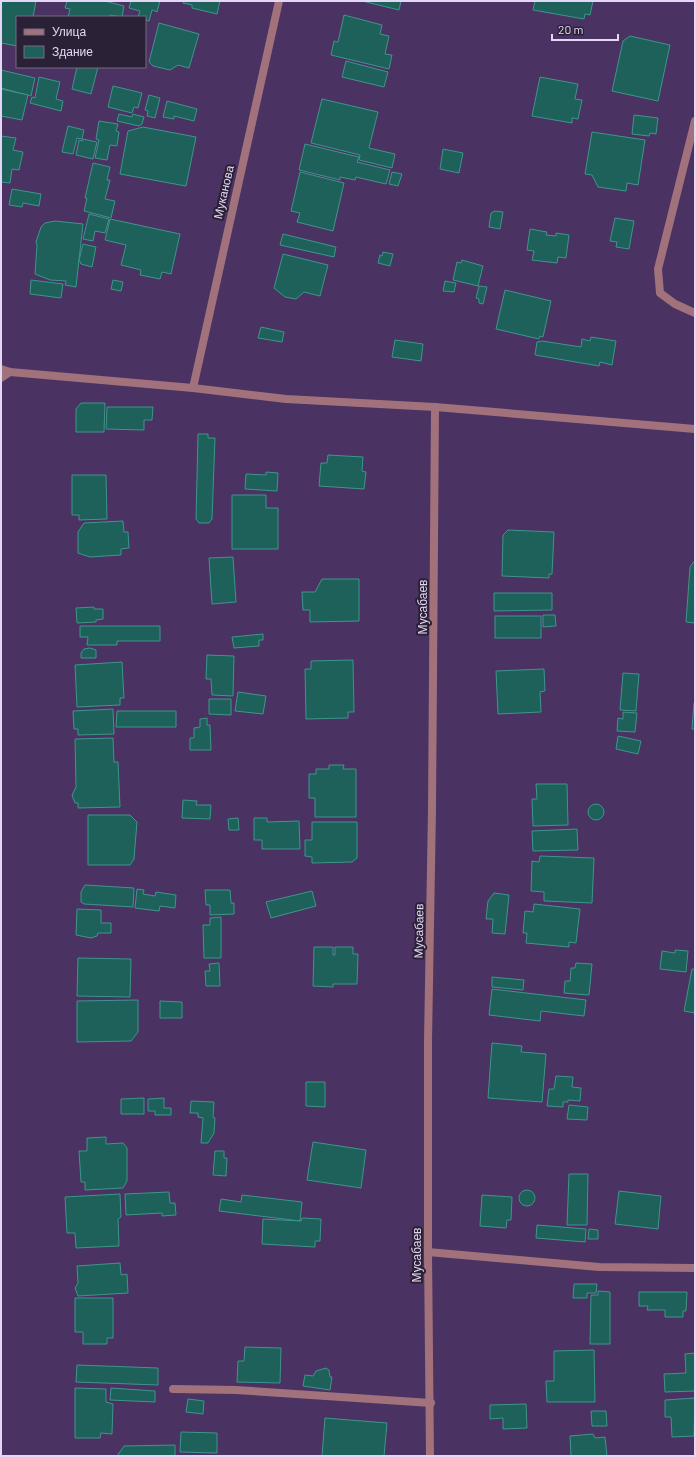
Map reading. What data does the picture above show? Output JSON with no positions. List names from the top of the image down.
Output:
{
  "streets": {
    "street": ["Муканова", "Мусабаев"]
  },
  "legend": ["Улица", "Здание"],
  "scale_bar": "20 m"
}
